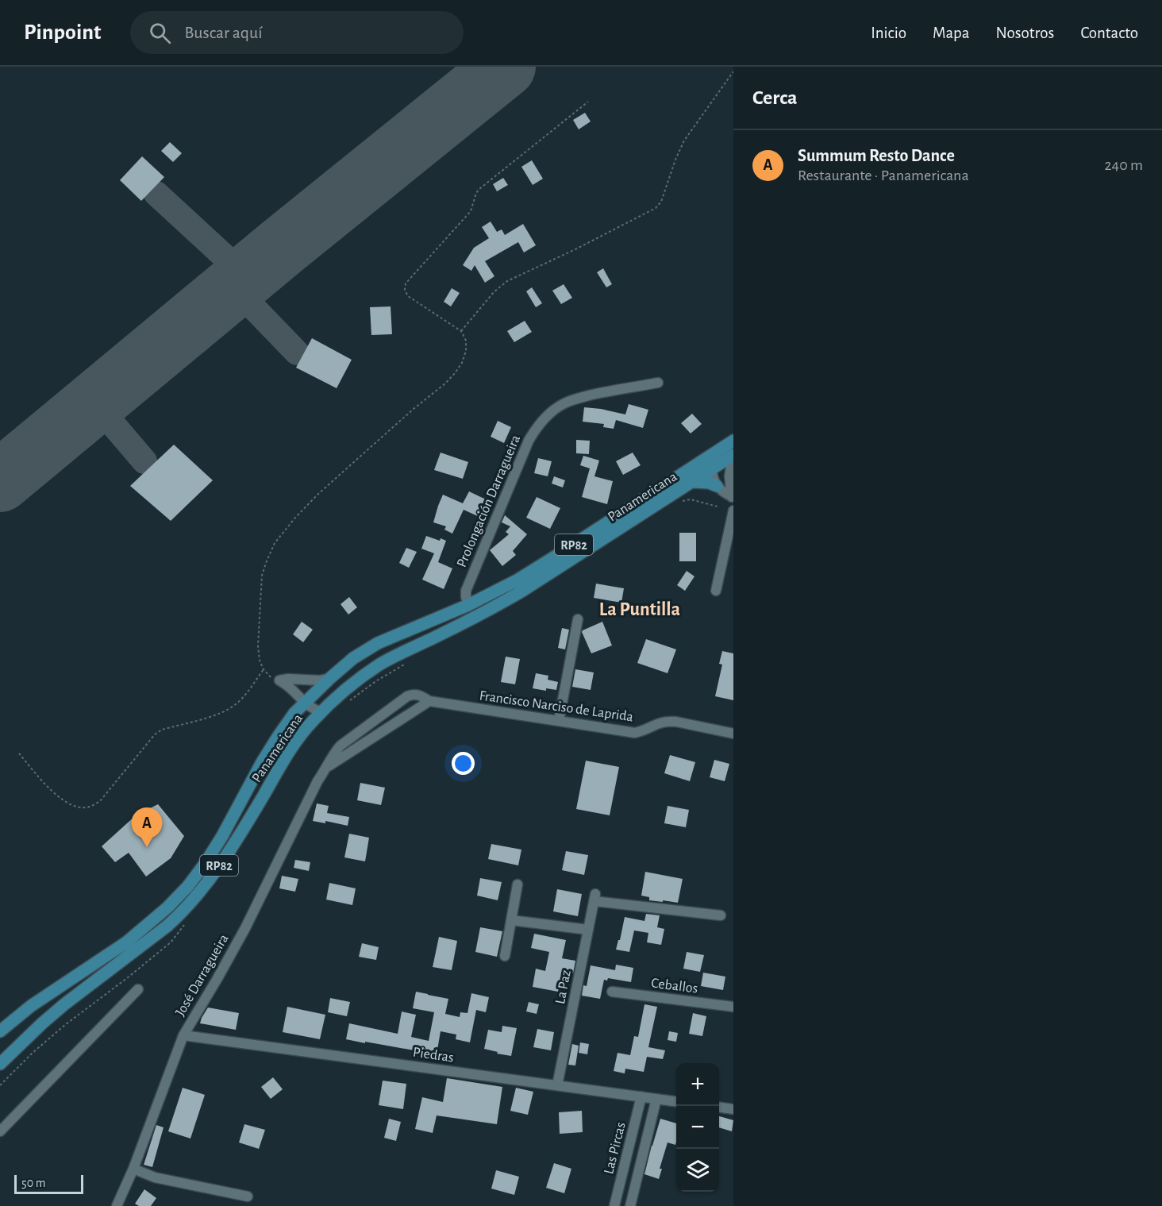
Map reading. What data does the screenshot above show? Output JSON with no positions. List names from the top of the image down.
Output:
{
  "streets": {
    "main road": ["Panamericana", "RP82"],
    "street": [
      "Prolongación Darragueira",
      "Francisco Narciso de Laprida",
      "José Darragueira",
      "Ceballos",
      "La Paz",
      "Piedras",
      "Las Pircas"
    ]
  },
  "crossings": [
    ["Panamericana", "Prolongación Darragueira"],
    ["Francisco Narciso de Laprida", "José Darragueira"],
    ["José Darragueira", "Piedras"],
    ["La Paz", "Piedras"],
    ["Piedras", "Las Pircas"]
  ],
  "districts": ["La Puntilla"],
  "scale_bar": "50 m",
  "page": {
    "header": "Pinpoint",
    "search": "Buscar aquí",
    "nav": [
      "Inicio",
      "Mapa",
      "Nosotros",
      "Contacto"
    ],
    "heading": "Cerca",
    "list": [
      {
        "mark": "A",
        "name": "Summum Resto Dance",
        "note": "Restaurante · Panamericana",
        "value": "240 m"
      }
    ],
    "pins": "A",
    "map_buttons": ["+", "−"],
    "scale": "50 m"
  }
}
